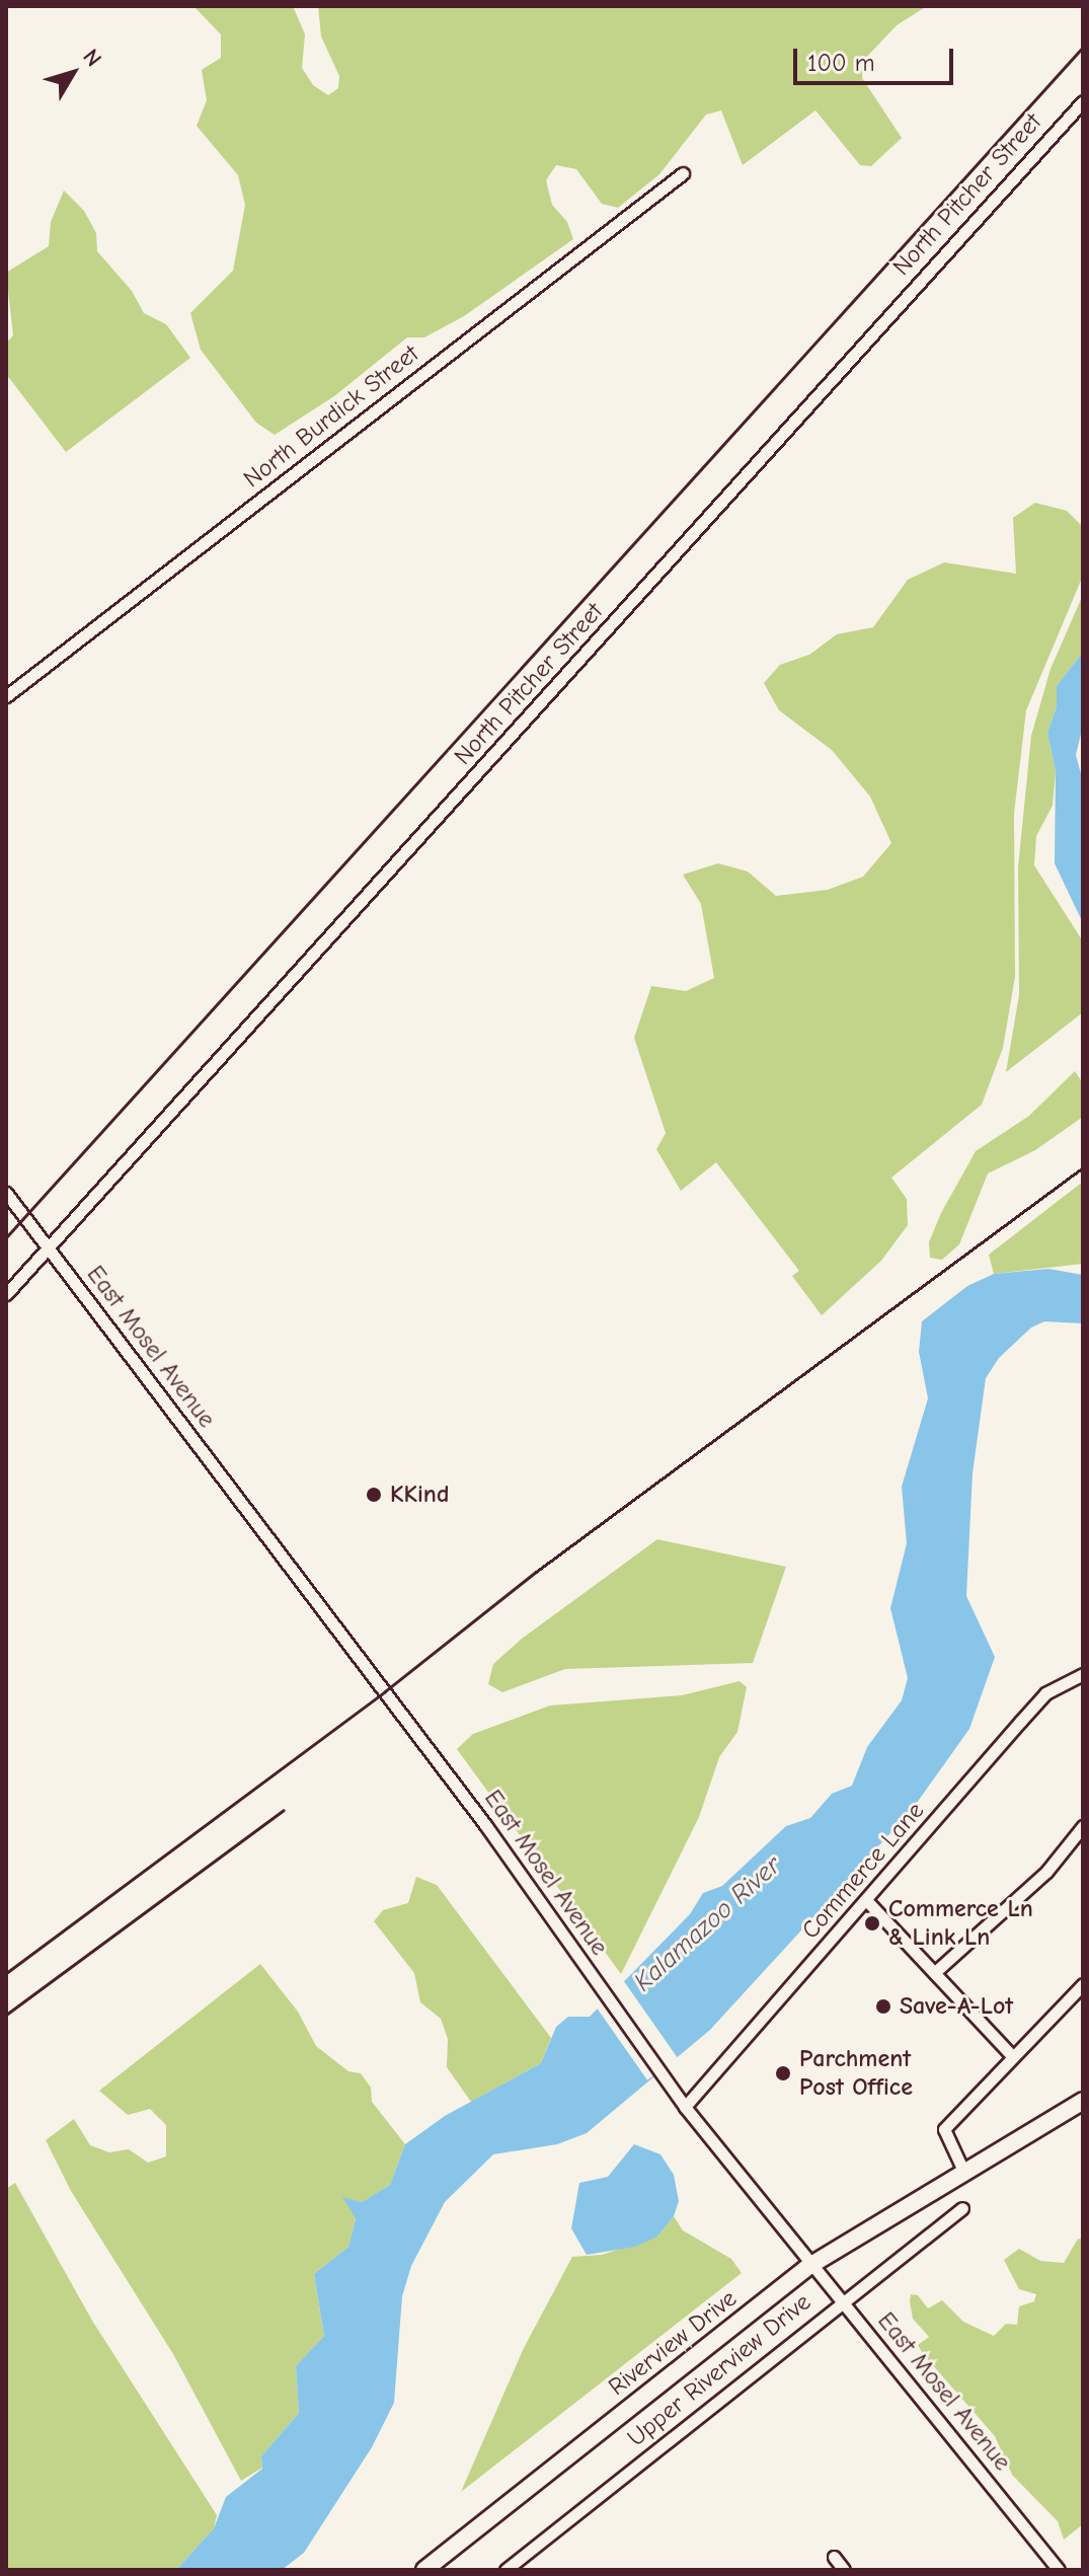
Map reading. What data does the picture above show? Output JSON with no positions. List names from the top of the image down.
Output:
{
  "streets": {
    "street": [
      "North Pitcher Street",
      "North Burdick Street",
      "East Mosel Avenue",
      "Commerce Lane",
      "Riverview Drive",
      "Upper Riverview Drive"
    ]
  },
  "crossings": [
    ["North Pitcher Street", "East Mosel Avenue"],
    ["East Mosel Avenue", "Commerce Lane"],
    ["East Mosel Avenue", "Riverview Drive"],
    ["East Mosel Avenue", "Upper Riverview Drive"]
  ],
  "water": ["Kalamazoo River"],
  "places": [
    "KKind",
    "Commerce Ln & Link Ln",
    "Save-A-Lot",
    "Parchment Post Office"
  ],
  "scale_bar": "100 m",
  "north": "top right"
}
